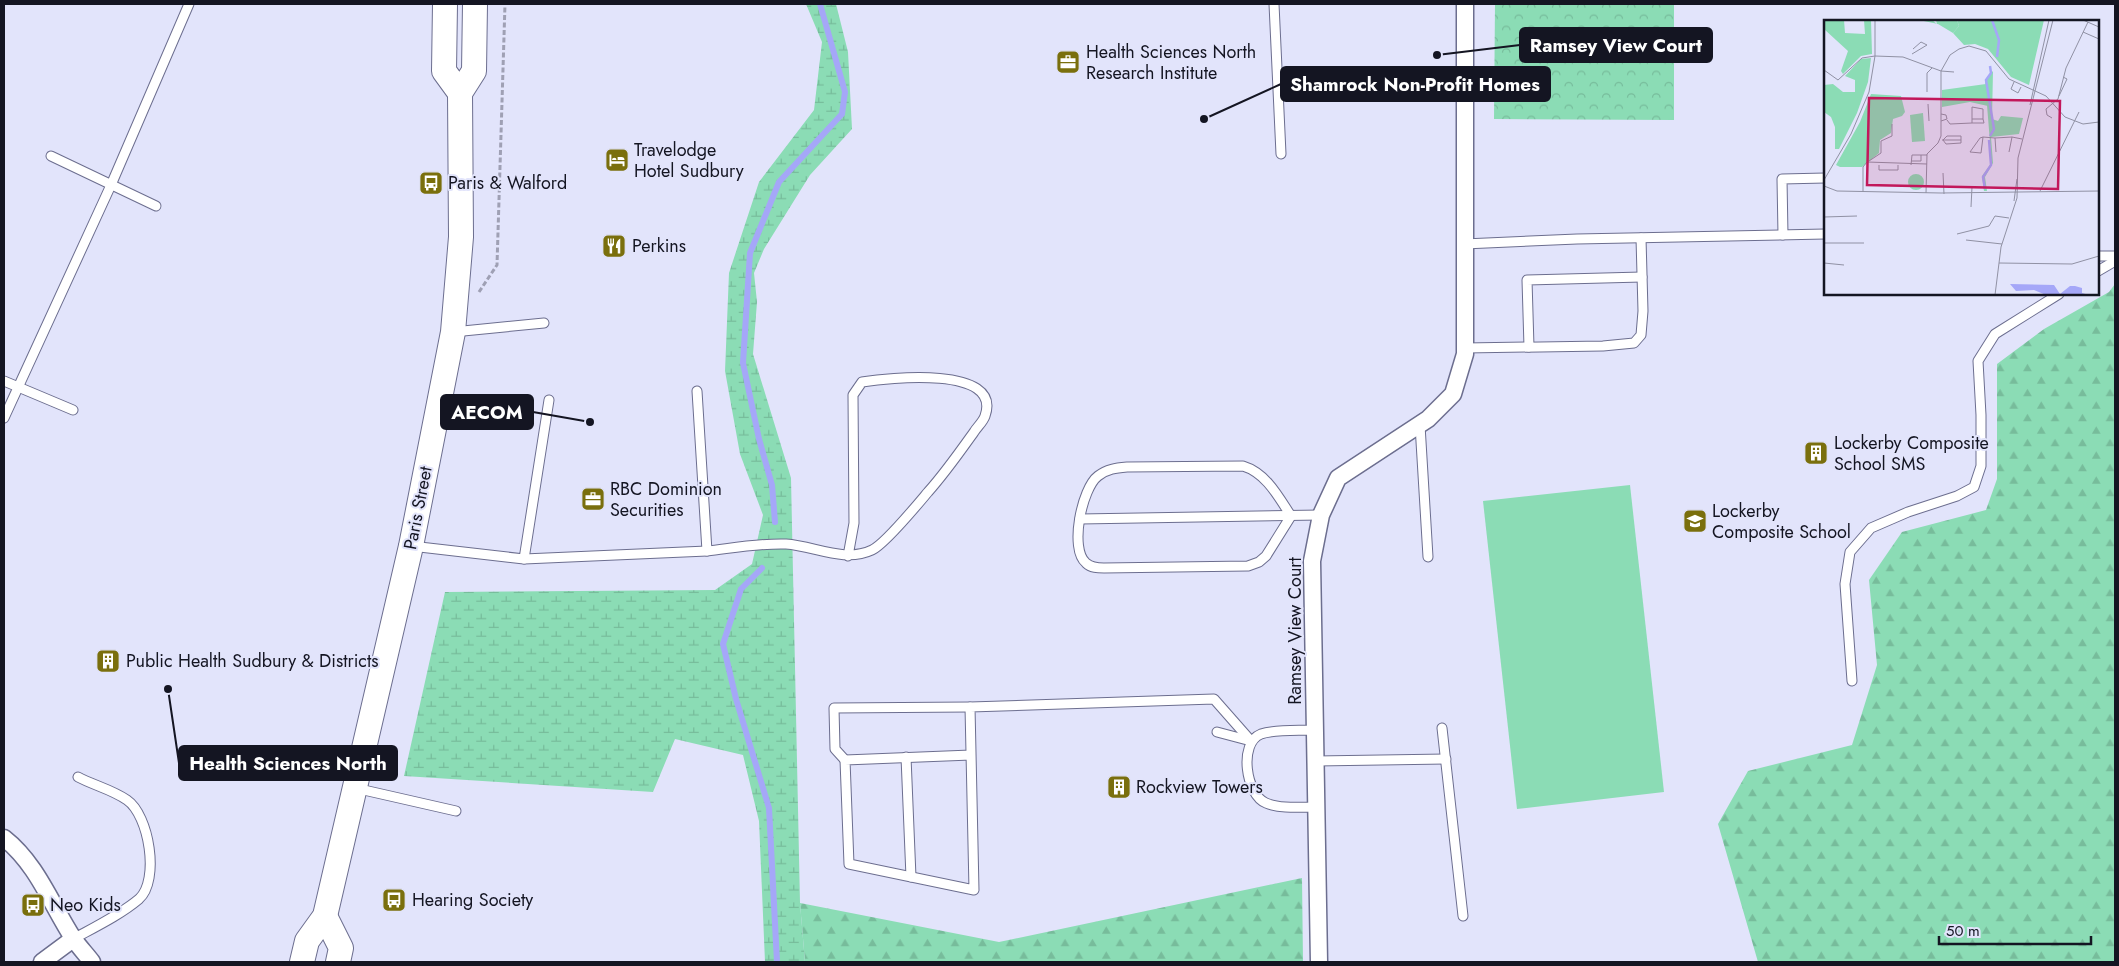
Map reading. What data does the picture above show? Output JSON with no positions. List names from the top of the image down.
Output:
{
  "streets": {
    "main road": ["Paris Street"],
    "street": ["Ramsey View Court"]
  },
  "places": {
    "other": [
      "Ramsey View Court",
      "Shamrock Non-Profit Homes",
      "AECOM",
      "Health Sciences North"
    ],
    "office": ["Health Sciences North Research Institute", "RBC Dominion Securities"],
    "hotel": ["Travelodge Hotel Sudbury"],
    "bus stop": ["Paris & Walford", "Hearing Society", "Neo Kids"],
    "restaurant": ["Perkins"],
    "building": ["Lockerby Composite School SMS", "Public Health Sudbury & Districts", "Rockview Towers"],
    "school or university": ["Lockerby Composite School"]
  },
  "scale_bar": "50 m"
}
